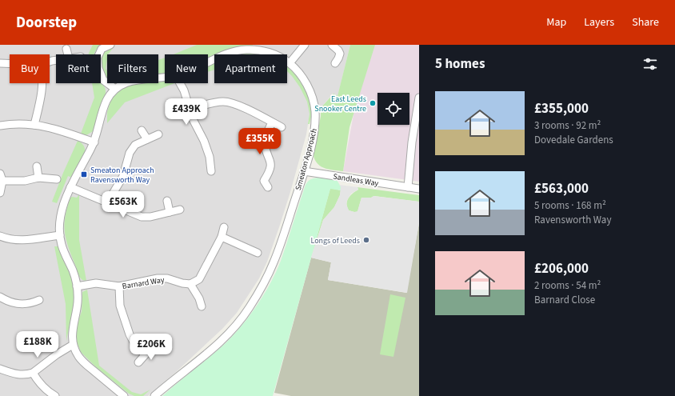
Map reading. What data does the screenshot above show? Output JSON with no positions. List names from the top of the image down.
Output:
{
  "streets": {
    "street": ["Smeaton Approach", "Sandleas Way", "Barnard Way"]
  },
  "crossings": [
    ["Smeaton Approach", "Sandleas Way"],
    ["Smeaton Approach", "Barnard Way"]
  ],
  "places": {
    "other": ["East Leeds Snooker Centre", "Longs of Leeds"],
    "transit": ["Smeaton Approach Ravensworth Way"]
  },
  "page": {
    "header": "Doorstep",
    "nav": ["Map", "Layers", "Share"],
    "heading": "5 homes",
    "chip": [
      "Buy",
      "Rent",
      "Filters",
      "New",
      "Apartment"
    ],
    "list": [
      {
        "name": "£355,000",
        "note": "3 rooms · 92 m² · Dovedale Gardens"
      },
      {
        "name": "£563,000",
        "note": "5 rooms · 168 m² · Ravensworth Way"
      },
      {
        "name": "£206,000",
        "note": "2 rooms · 54 m² · Barnard Close"
      }
    ],
    "price": [
      "£439K",
      "£355K",
      "£563K",
      "£188K",
      "£206K"
    ]
  }
}
